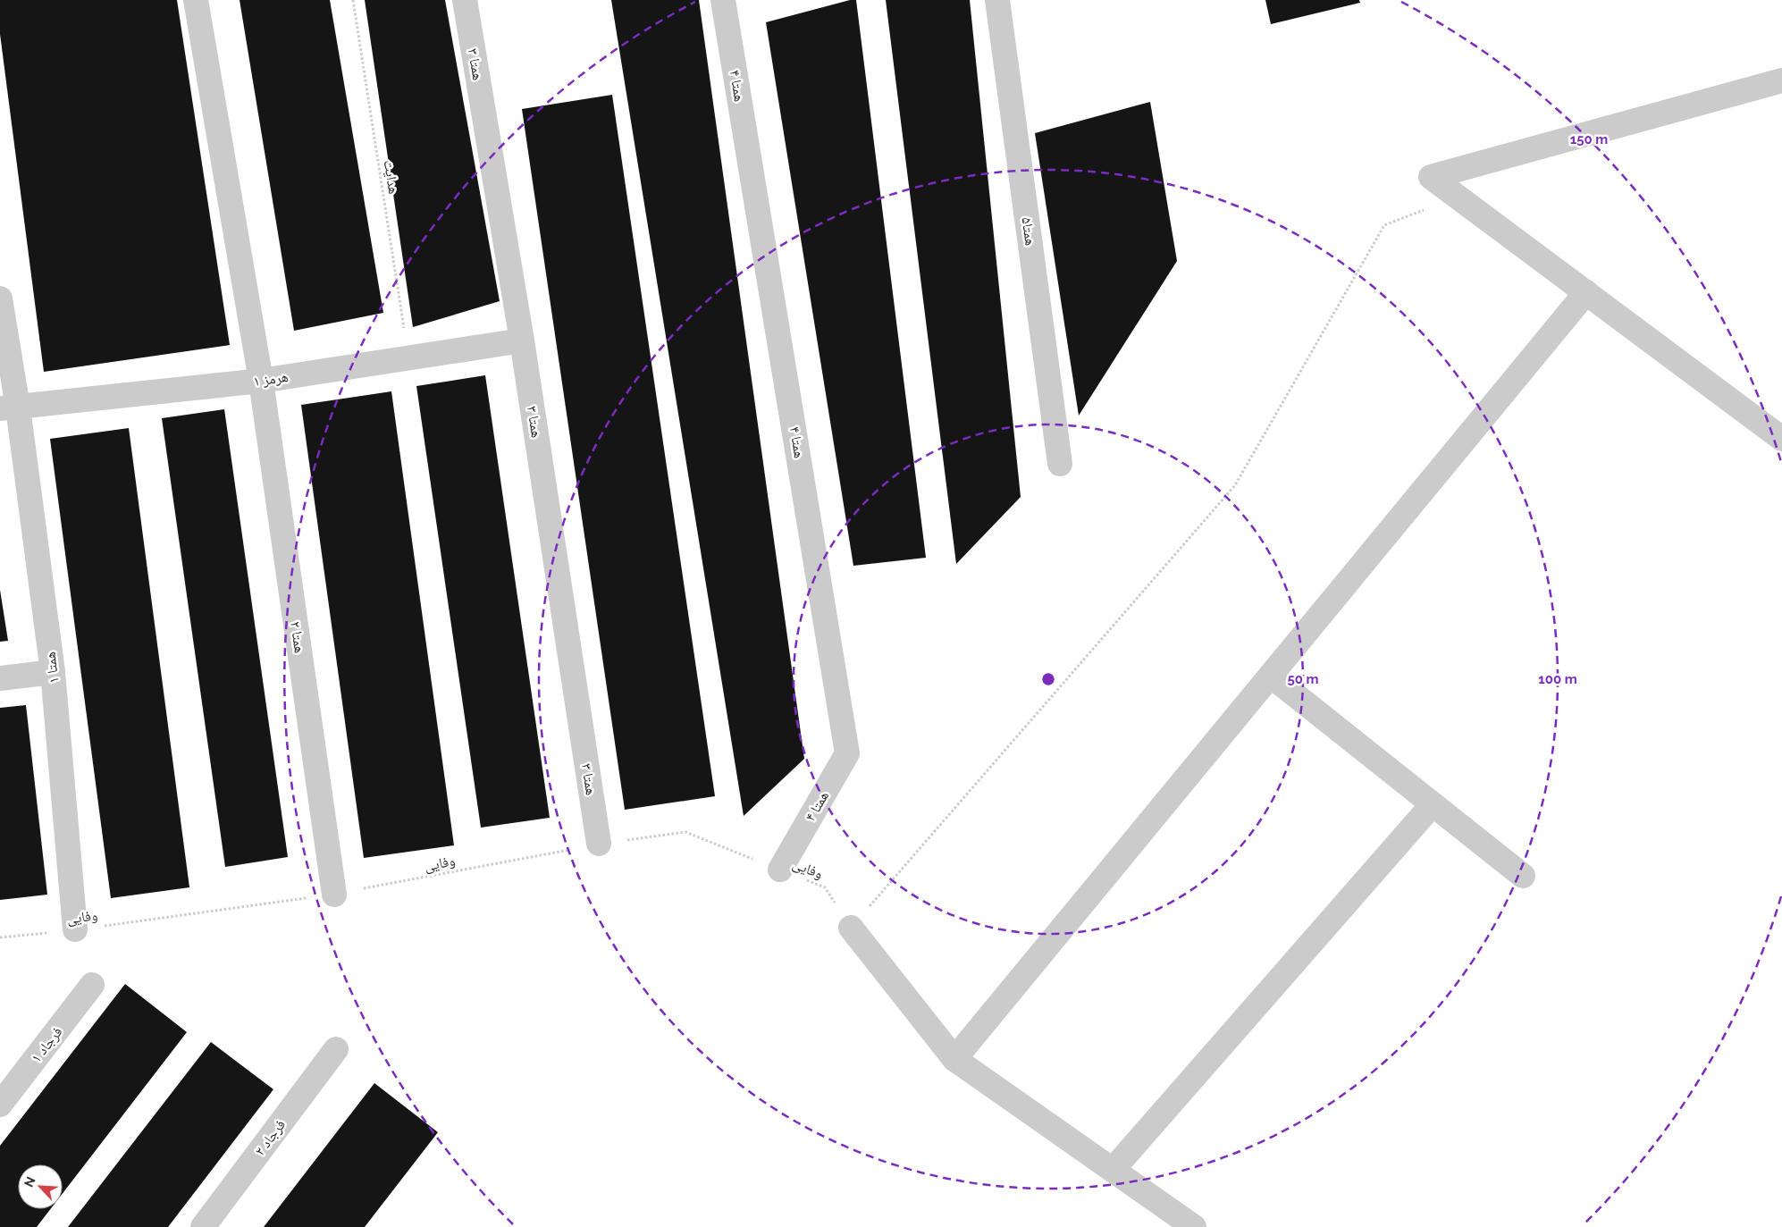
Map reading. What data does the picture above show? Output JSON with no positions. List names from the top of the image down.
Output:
{
  "streets": {
    "street": [
      "همتا ۳",
      "همتا ۴",
      "همتا۵",
      "هرمز ۱",
      "همتا ۲",
      "همتا ۱",
      "فرجاد ۱",
      "فرجاد ۲"
    ],
    "path": ["هدایت", "وفایی"]
  },
  "crossings": [
    ["همتا ۳", "هرمز ۱"],
    ["همتا ۳", "وفایی"],
    ["همتا ۴", "وفایی"],
    ["هدایت", "هرمز ۱"],
    ["هرمز ۱", "همتا ۲"],
    ["هرمز ۱", "همتا ۱"],
    ["همتا ۲", "وفایی"],
    ["همتا ۱", "وفایی"]
  ],
  "north": "top left",
  "rings": ["150 m", "50 m", "100 m"]
}
